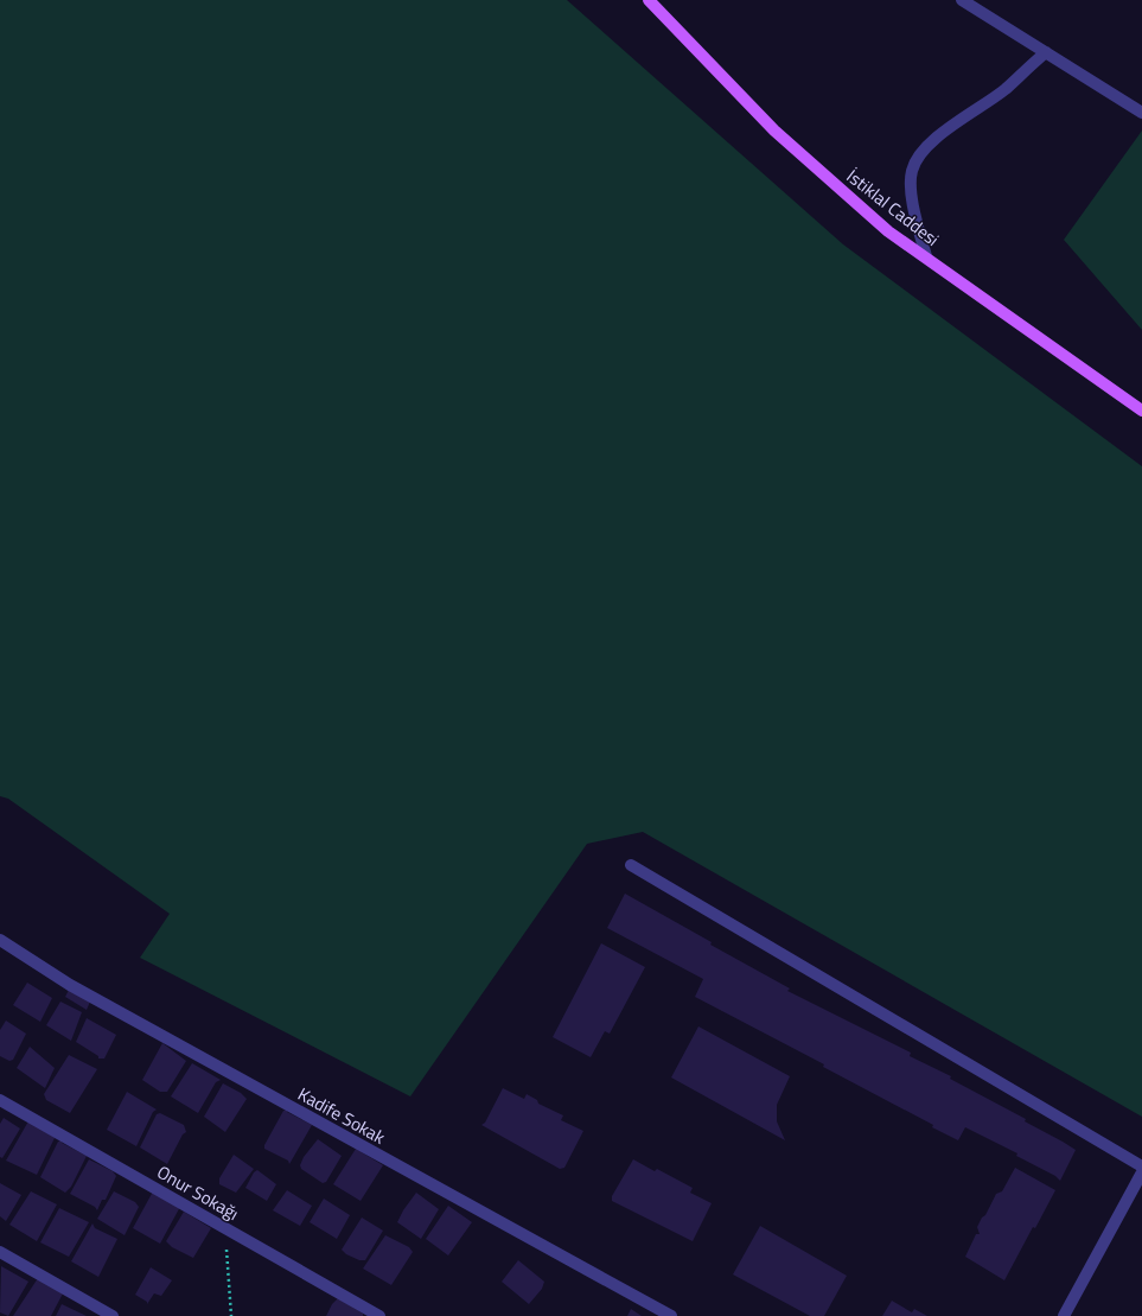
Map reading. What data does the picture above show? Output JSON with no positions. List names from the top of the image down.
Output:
{
  "streets": {
    "main road": ["İstiklal Caddesi"],
    "street": ["Kadife Sokak", "Onur Sokağı"]
  }
}
